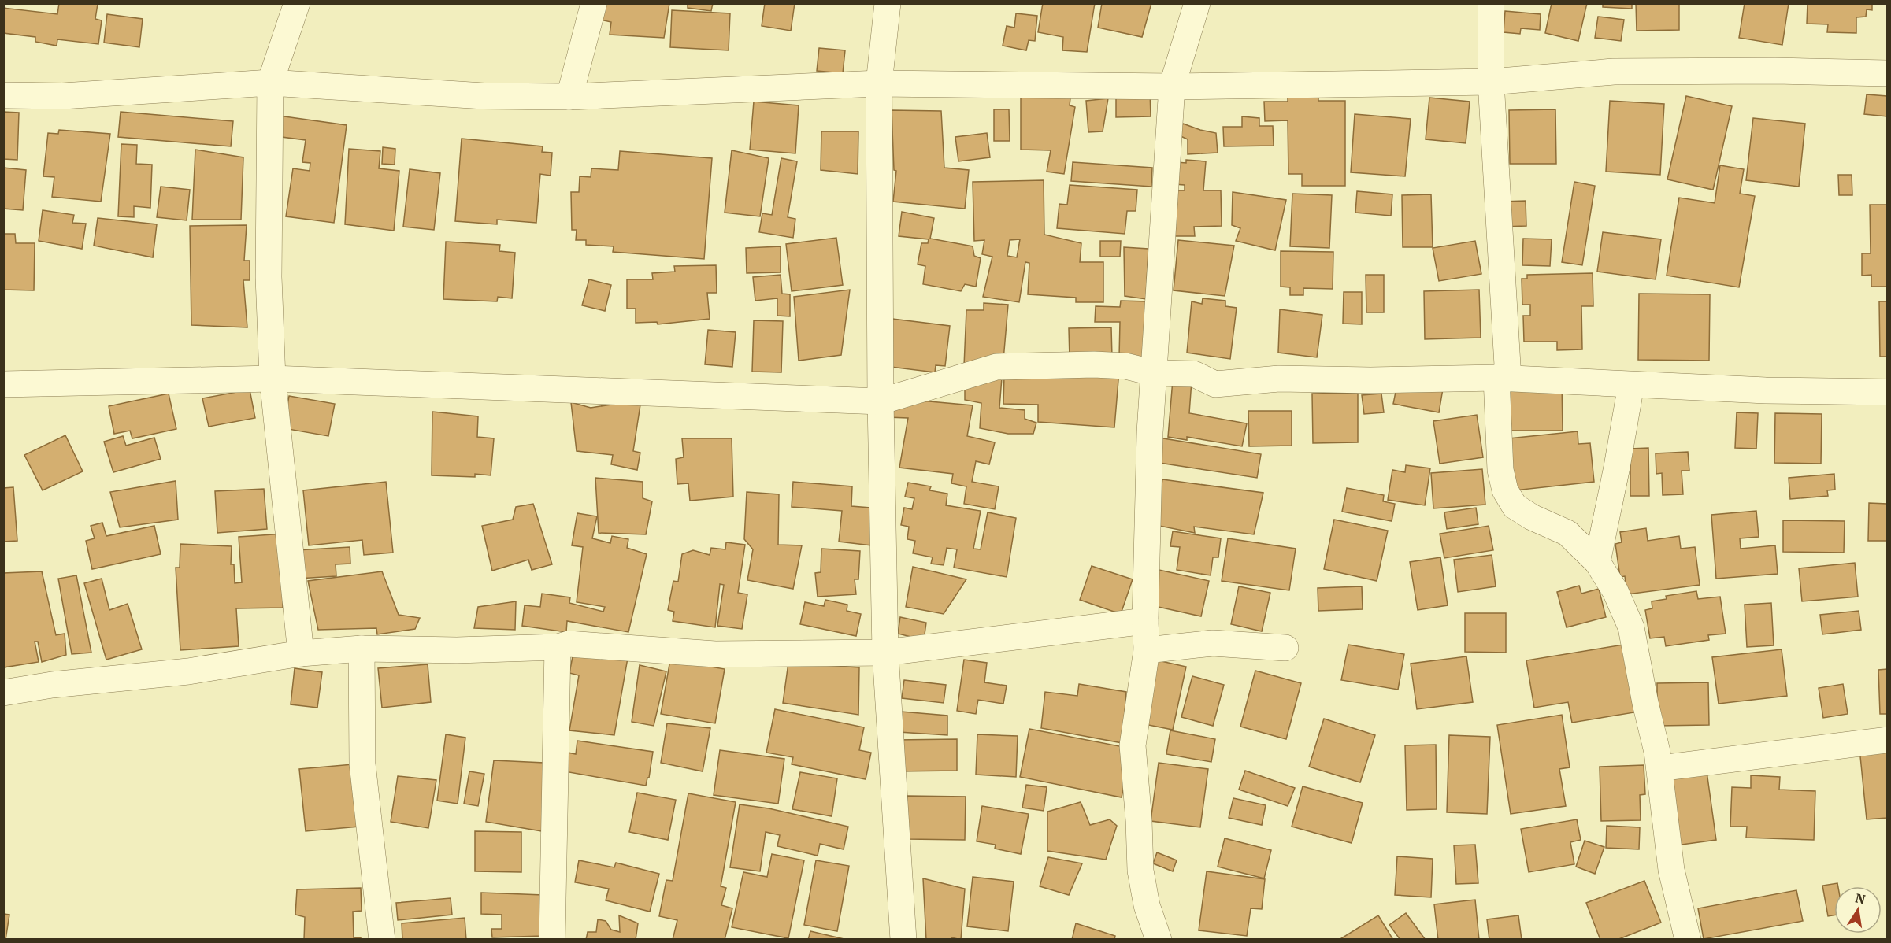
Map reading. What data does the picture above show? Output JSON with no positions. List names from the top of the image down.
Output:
{
  "north": "top"
}
